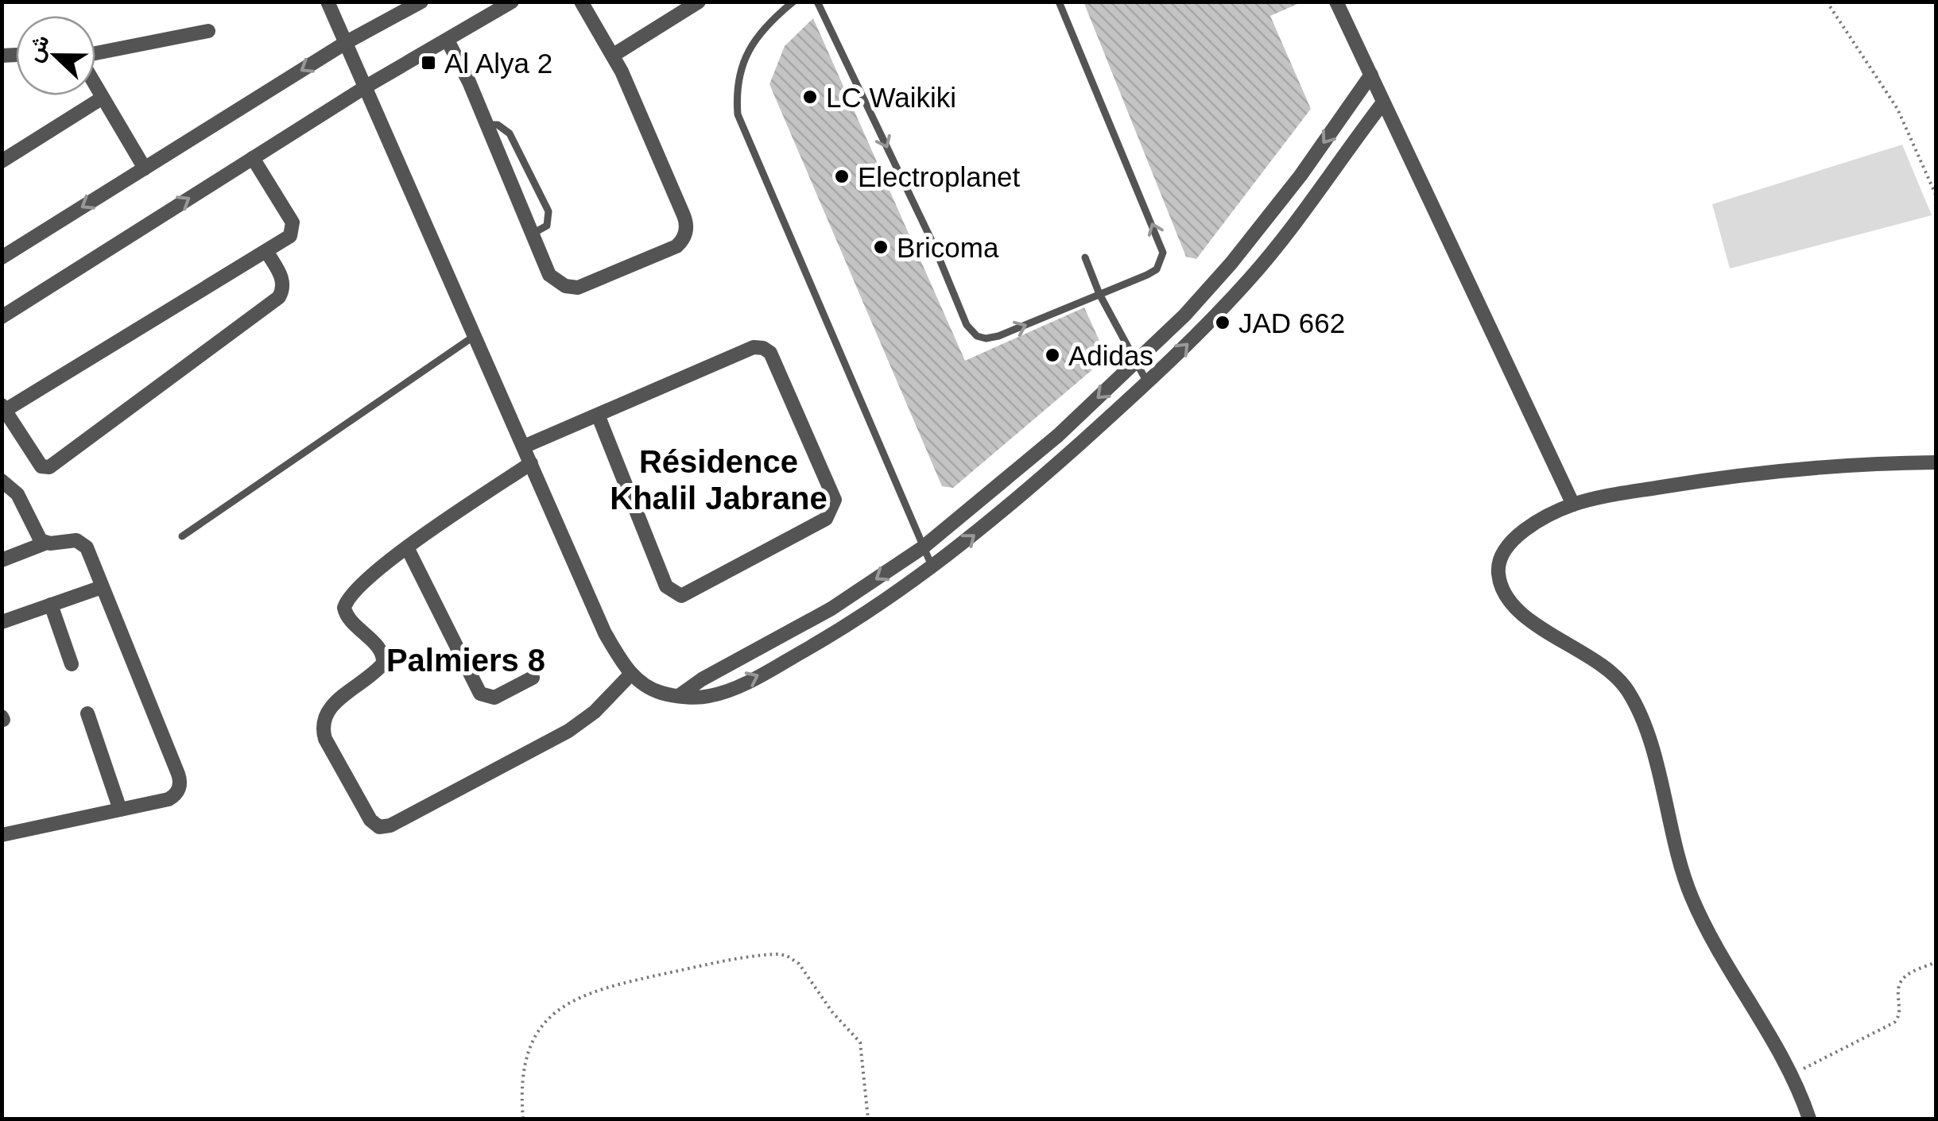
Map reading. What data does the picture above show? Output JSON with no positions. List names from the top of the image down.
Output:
{
  "districts": ["Résidence Khalil Jabrane", "Palmiers 8"],
  "places": {
    "transit": ["Al Alya 2"],
    "other": [
      "LC Waikiki",
      "Electroplanet",
      "Bricoma",
      "JAD 662",
      "Adidas"
    ]
  },
  "north": "left"
}
